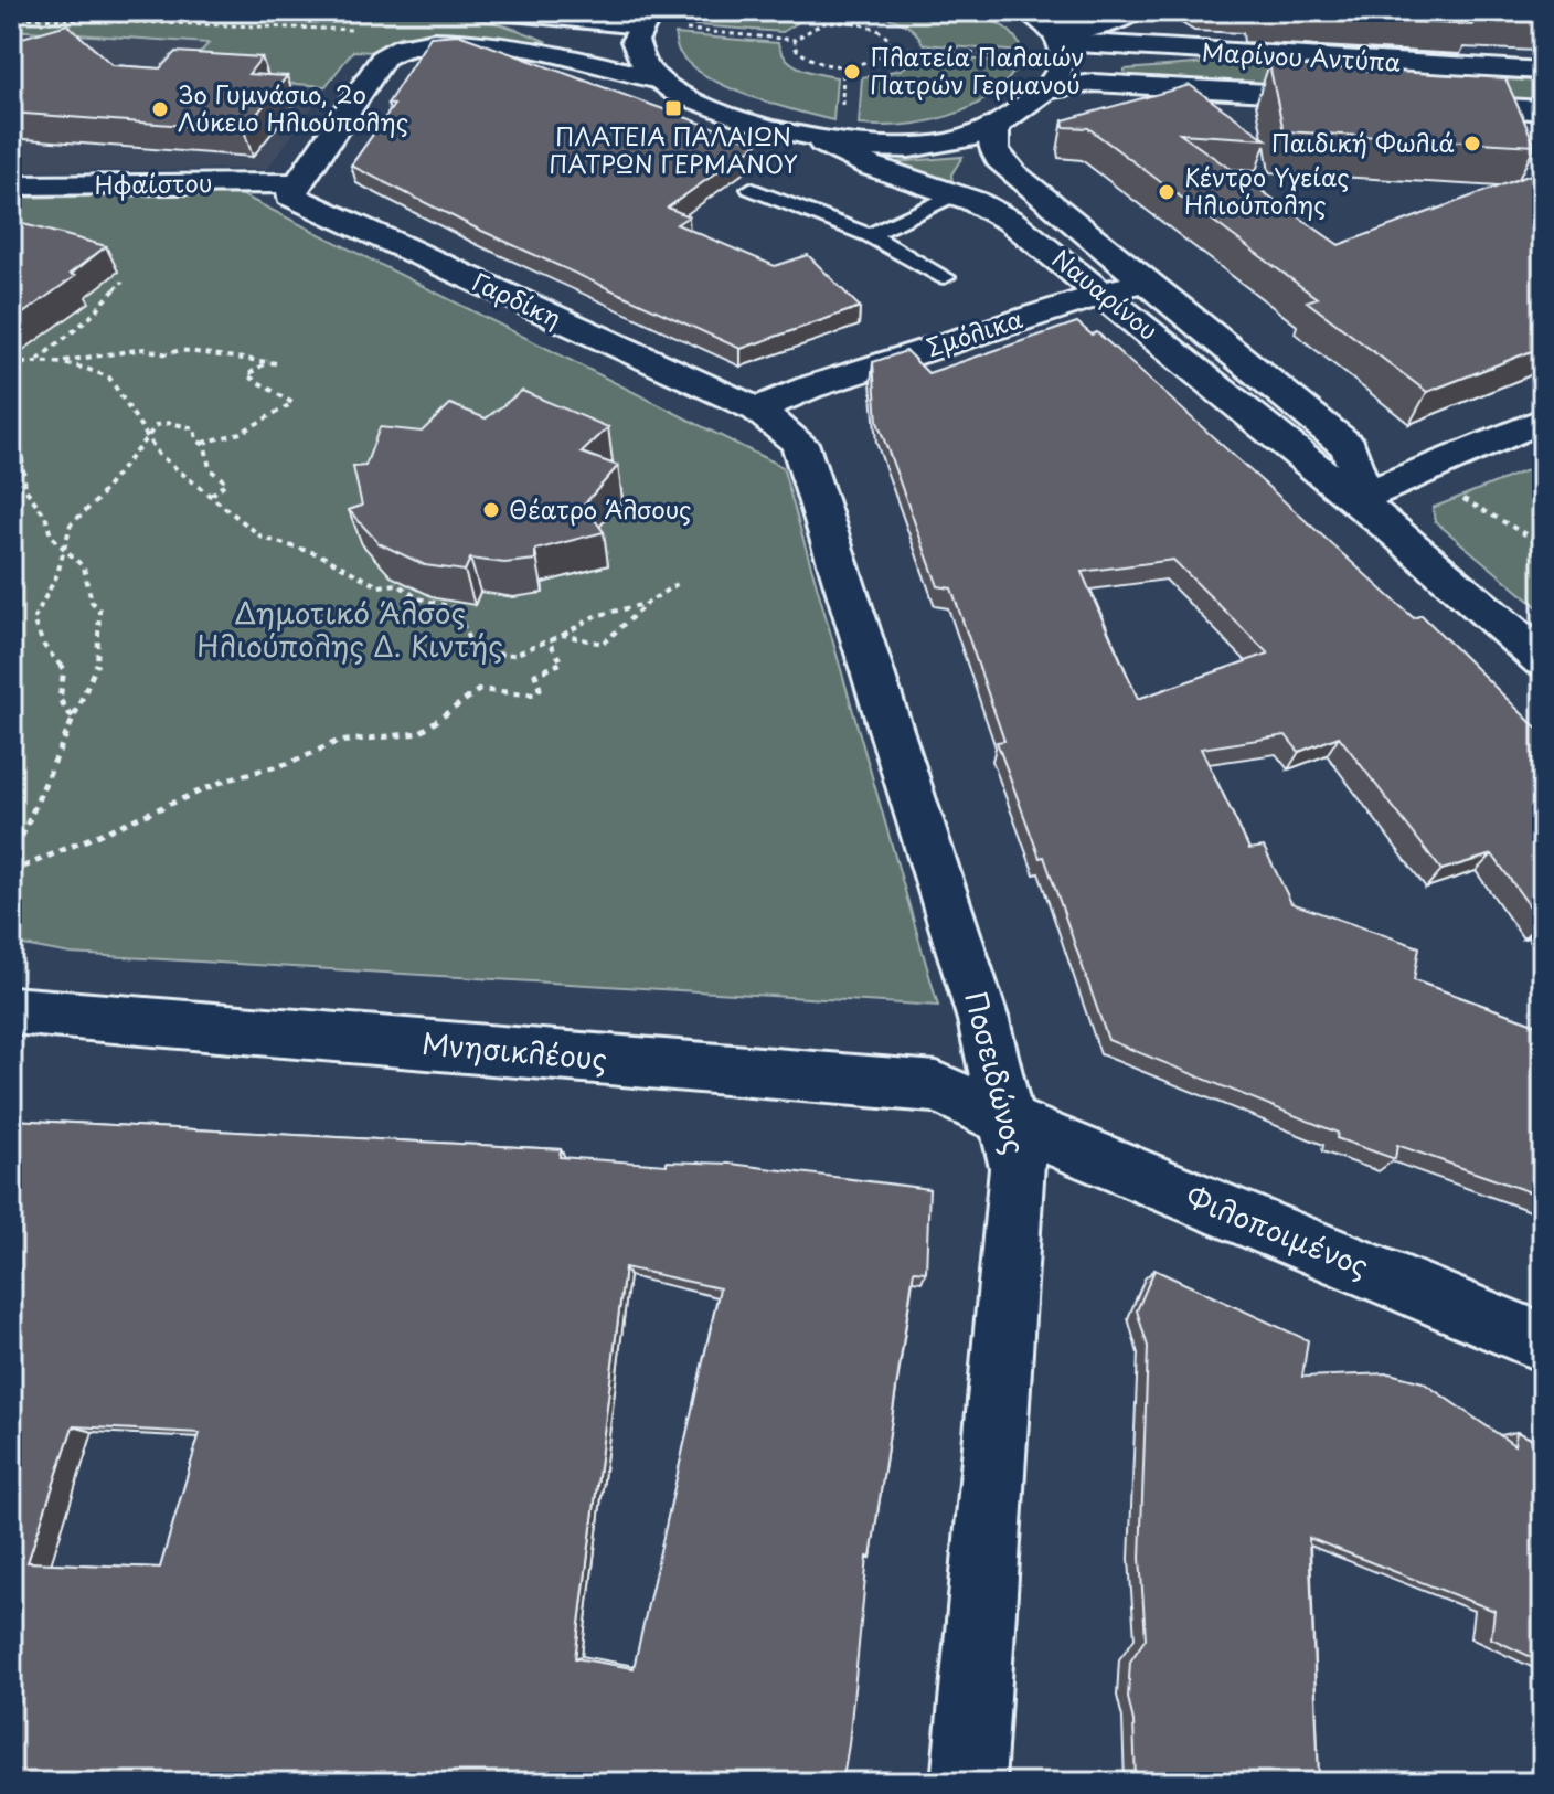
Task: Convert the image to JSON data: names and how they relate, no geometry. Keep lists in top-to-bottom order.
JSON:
{
  "streets": {
    "street": [
      "Μαρίνου Αντύπα",
      "Ηφαίστου",
      "Ναυαρίνου",
      "Γαρδίκη",
      "Σμόλικα",
      "Μνησικλέους",
      "Ποσειδώνος",
      "Φιλοποιμένος"
    ]
  },
  "crossings": [
    ["Ηφαίστου", "Γαρδίκη"],
    ["Ναυαρίνου", "Σμόλικα"],
    ["Γαρδίκη", "Σμόλικα"],
    ["Γαρδίκη", "Ποσειδώνος"],
    ["Σμόλικα", "Ποσειδώνος"],
    ["Μνησικλέους", "Ποσειδώνος"],
    ["Μνησικλέους", "Φιλοποιμένος"],
    ["Ποσειδώνος", "Φιλοποιμένος"]
  ],
  "parks": ["Δημοτικό Άλσος Ηλιούπολης Δ. Κιντής"],
  "places": {
    "other": [
      "Πλατεία Παλαιών Πατρών Γερμανού",
      "3ο Γυμνάσιο, 2ο Λύκειο Ηλιούπολης",
      "Παιδική Φωλιά",
      "Κέντρο Υγείας Ηλιούπολης",
      "Θέατρο Άλσους"
    ],
    "transit": ["ΠΛΑΤΕΙΑ ΠΑΛΑΙΩΝ ΠΑΤΡΩΝ ΓΕΡΜΑΝΟΥ"]
  }
}
